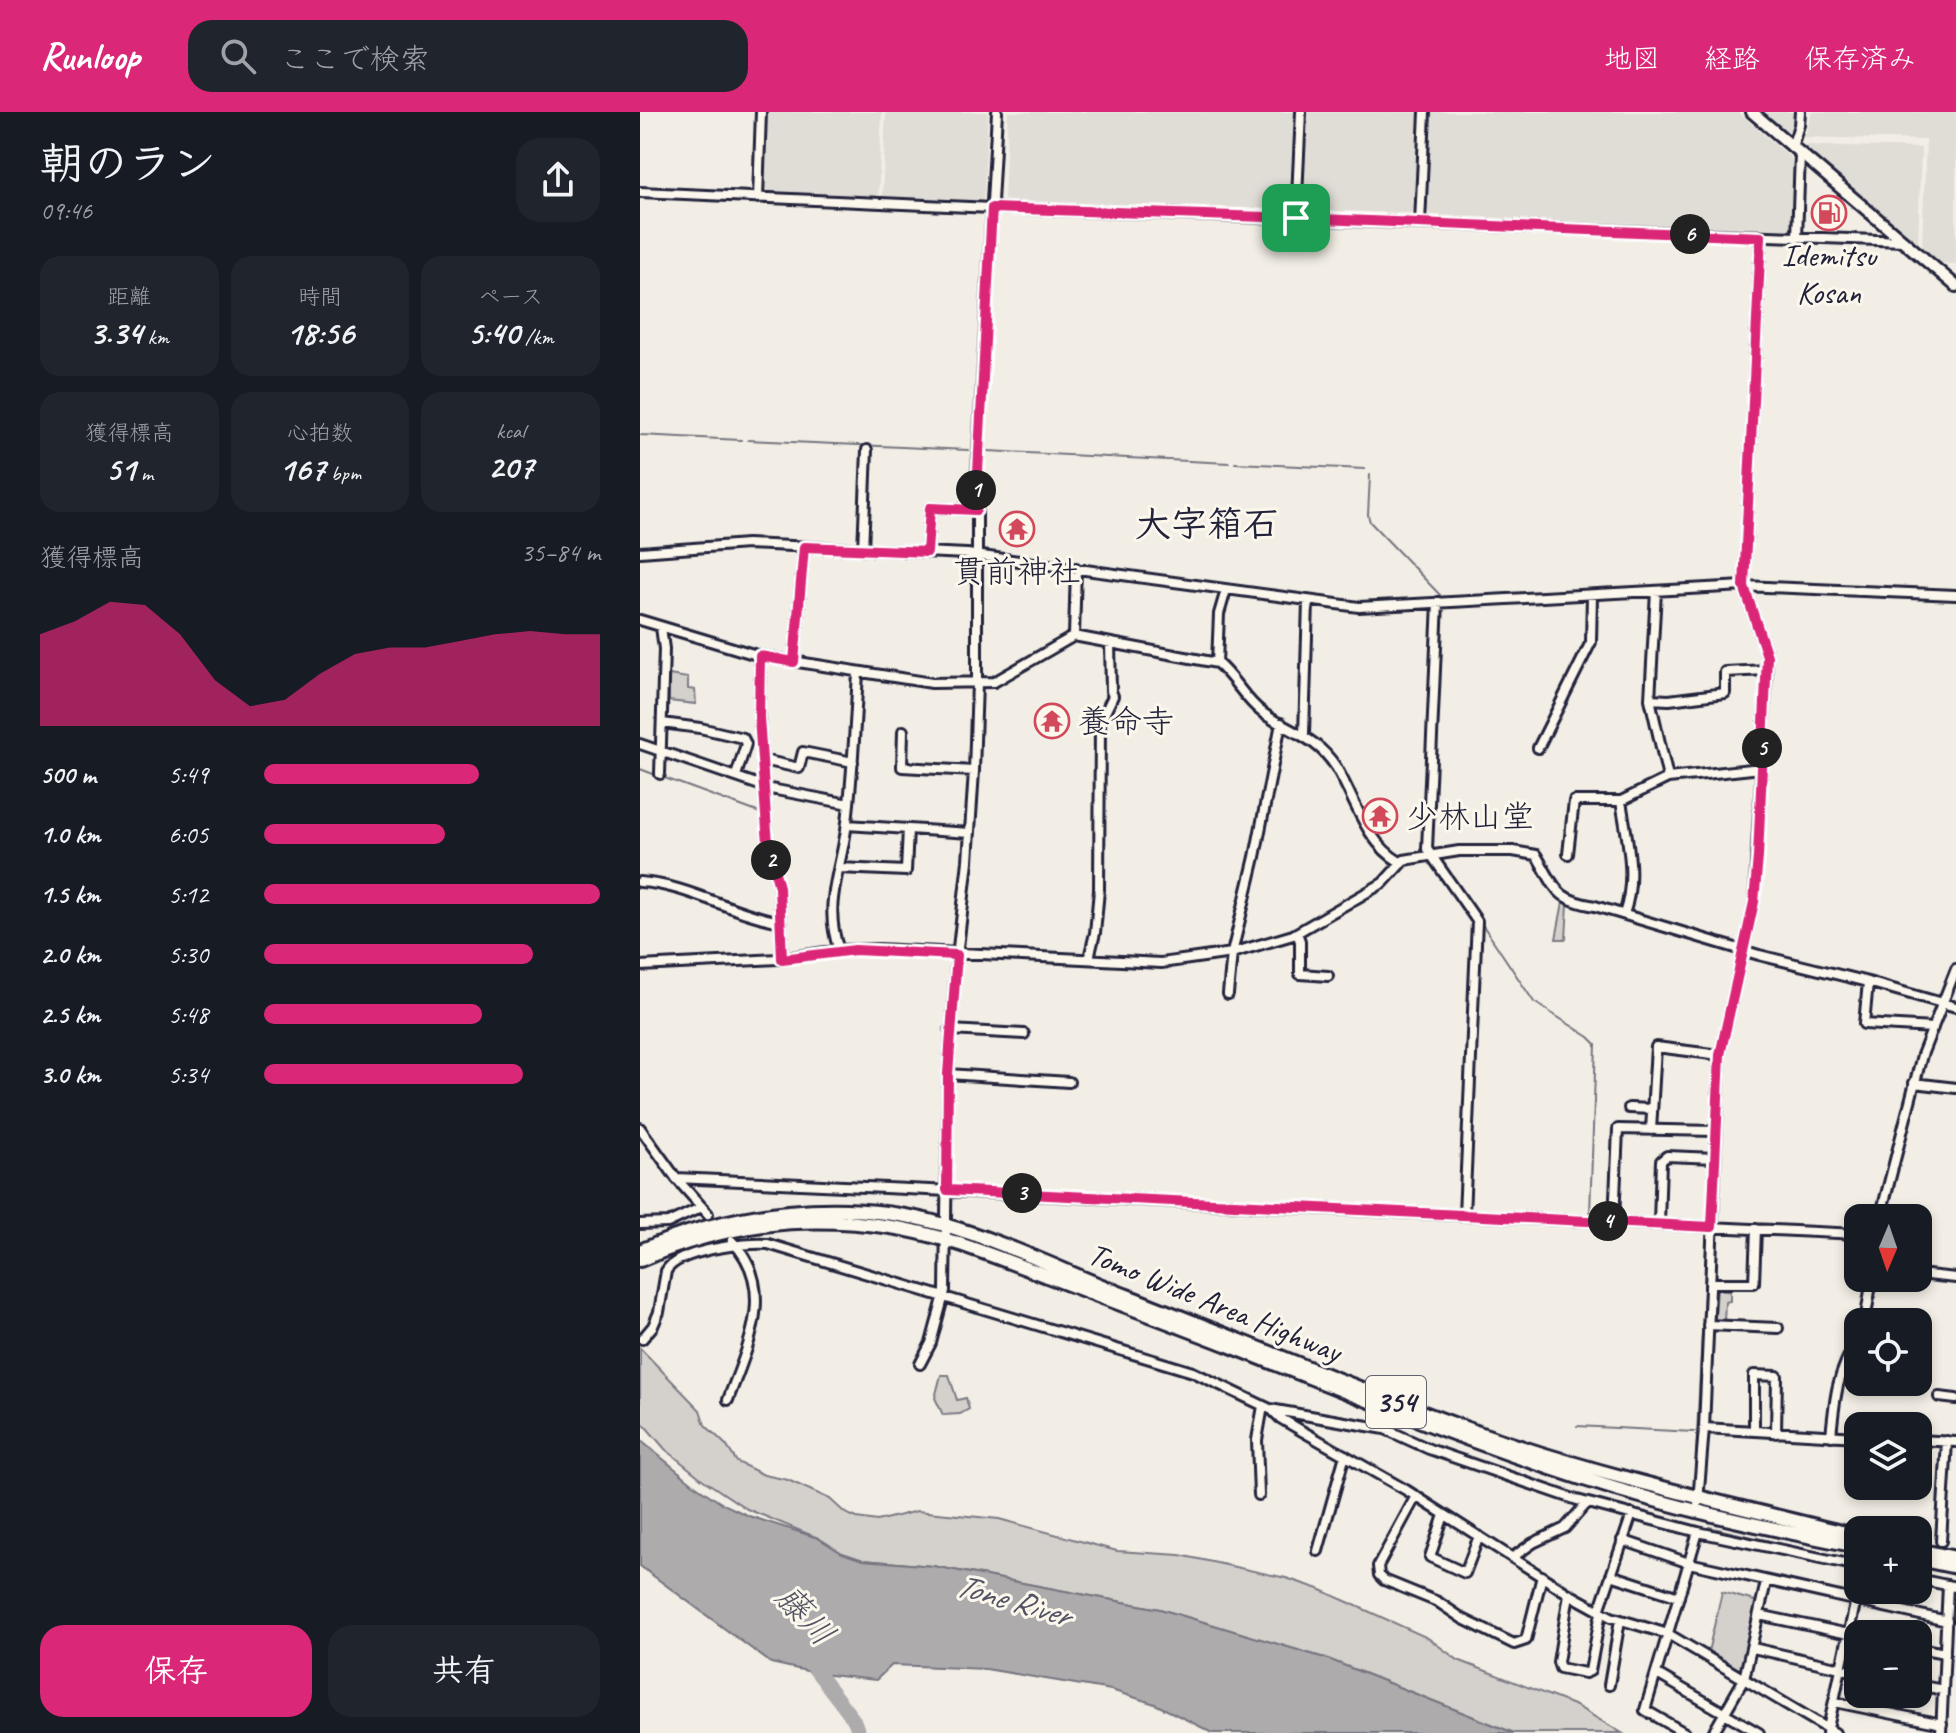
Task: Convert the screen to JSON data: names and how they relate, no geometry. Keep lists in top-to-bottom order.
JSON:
{
  "streets": {
    "highway": ["Tomo Wide Area Highway", "354"]
  },
  "districts": ["大字箱石"],
  "water": ["Tone River", "藤川"],
  "places": {
    "fuel station": ["Idemitsu Kosan"],
    "temple": ["貫前神社", "養命寺", "少林山堂"]
  },
  "north": "bottom",
  "page": {
    "header": "Runloop",
    "search": "ここで検索",
    "nav": ["地図", "経路", "保存済み"],
    "heading": ["朝のラン", "09:46"],
    "pins": [
      "6",
      "1",
      "5",
      "2",
      "3",
      "4"
    ],
    "stats": [
      ["距離", "3.34 km"],
      ["時間", "18:56"],
      ["ペース", "5:40 /km"],
      ["獲得標高", "51 m"],
      ["心拍数", "167 bpm"],
      ["kcal", "207"]
    ],
    "chart": ["獲得標高", "35–84 m"],
    "list": [
      {
        "name": "500 m",
        "note": "5:49"
      },
      {
        "name": "1.0 km",
        "note": "6:05"
      },
      {
        "name": "1.5 km",
        "note": "5:12"
      },
      {
        "name": "2.0 km",
        "note": "5:30"
      },
      {
        "name": "2.5 km",
        "note": "5:48"
      },
      {
        "name": "3.0 km",
        "note": "5:34"
      }
    ],
    "map_buttons": ["+", "−"],
    "buttons": ["保存", "共有"]
  }
}
